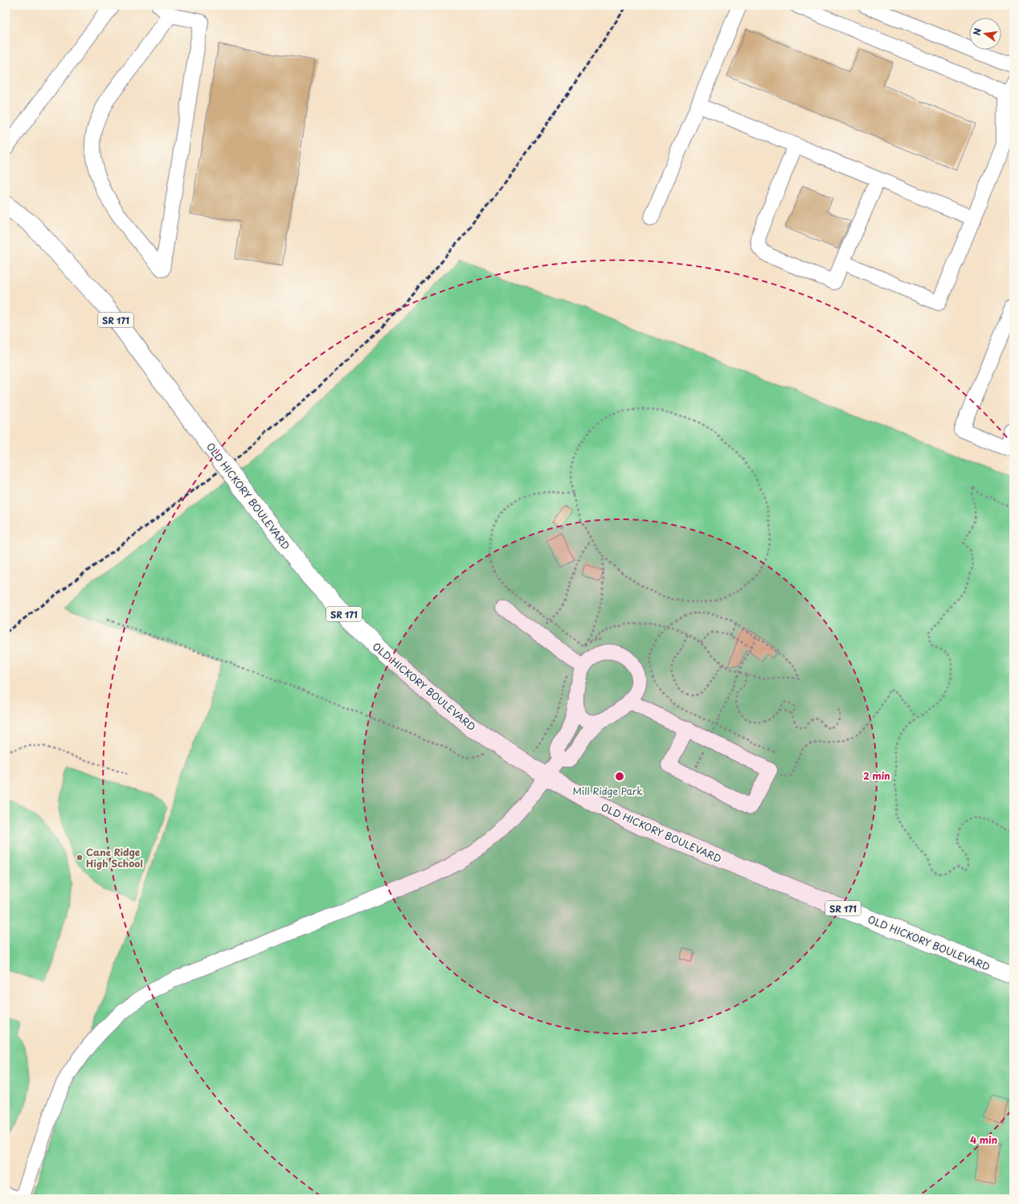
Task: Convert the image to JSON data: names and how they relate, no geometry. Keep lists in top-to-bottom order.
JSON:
{
  "streets": {
    "main road": ["SR 171", "OLD HICKORY BOULEVARD"]
  },
  "parks": ["Mill Ridge Park"],
  "places": ["Cane Ridge High School"],
  "north": "left",
  "rings": ["2 min", "4 min"]
}
